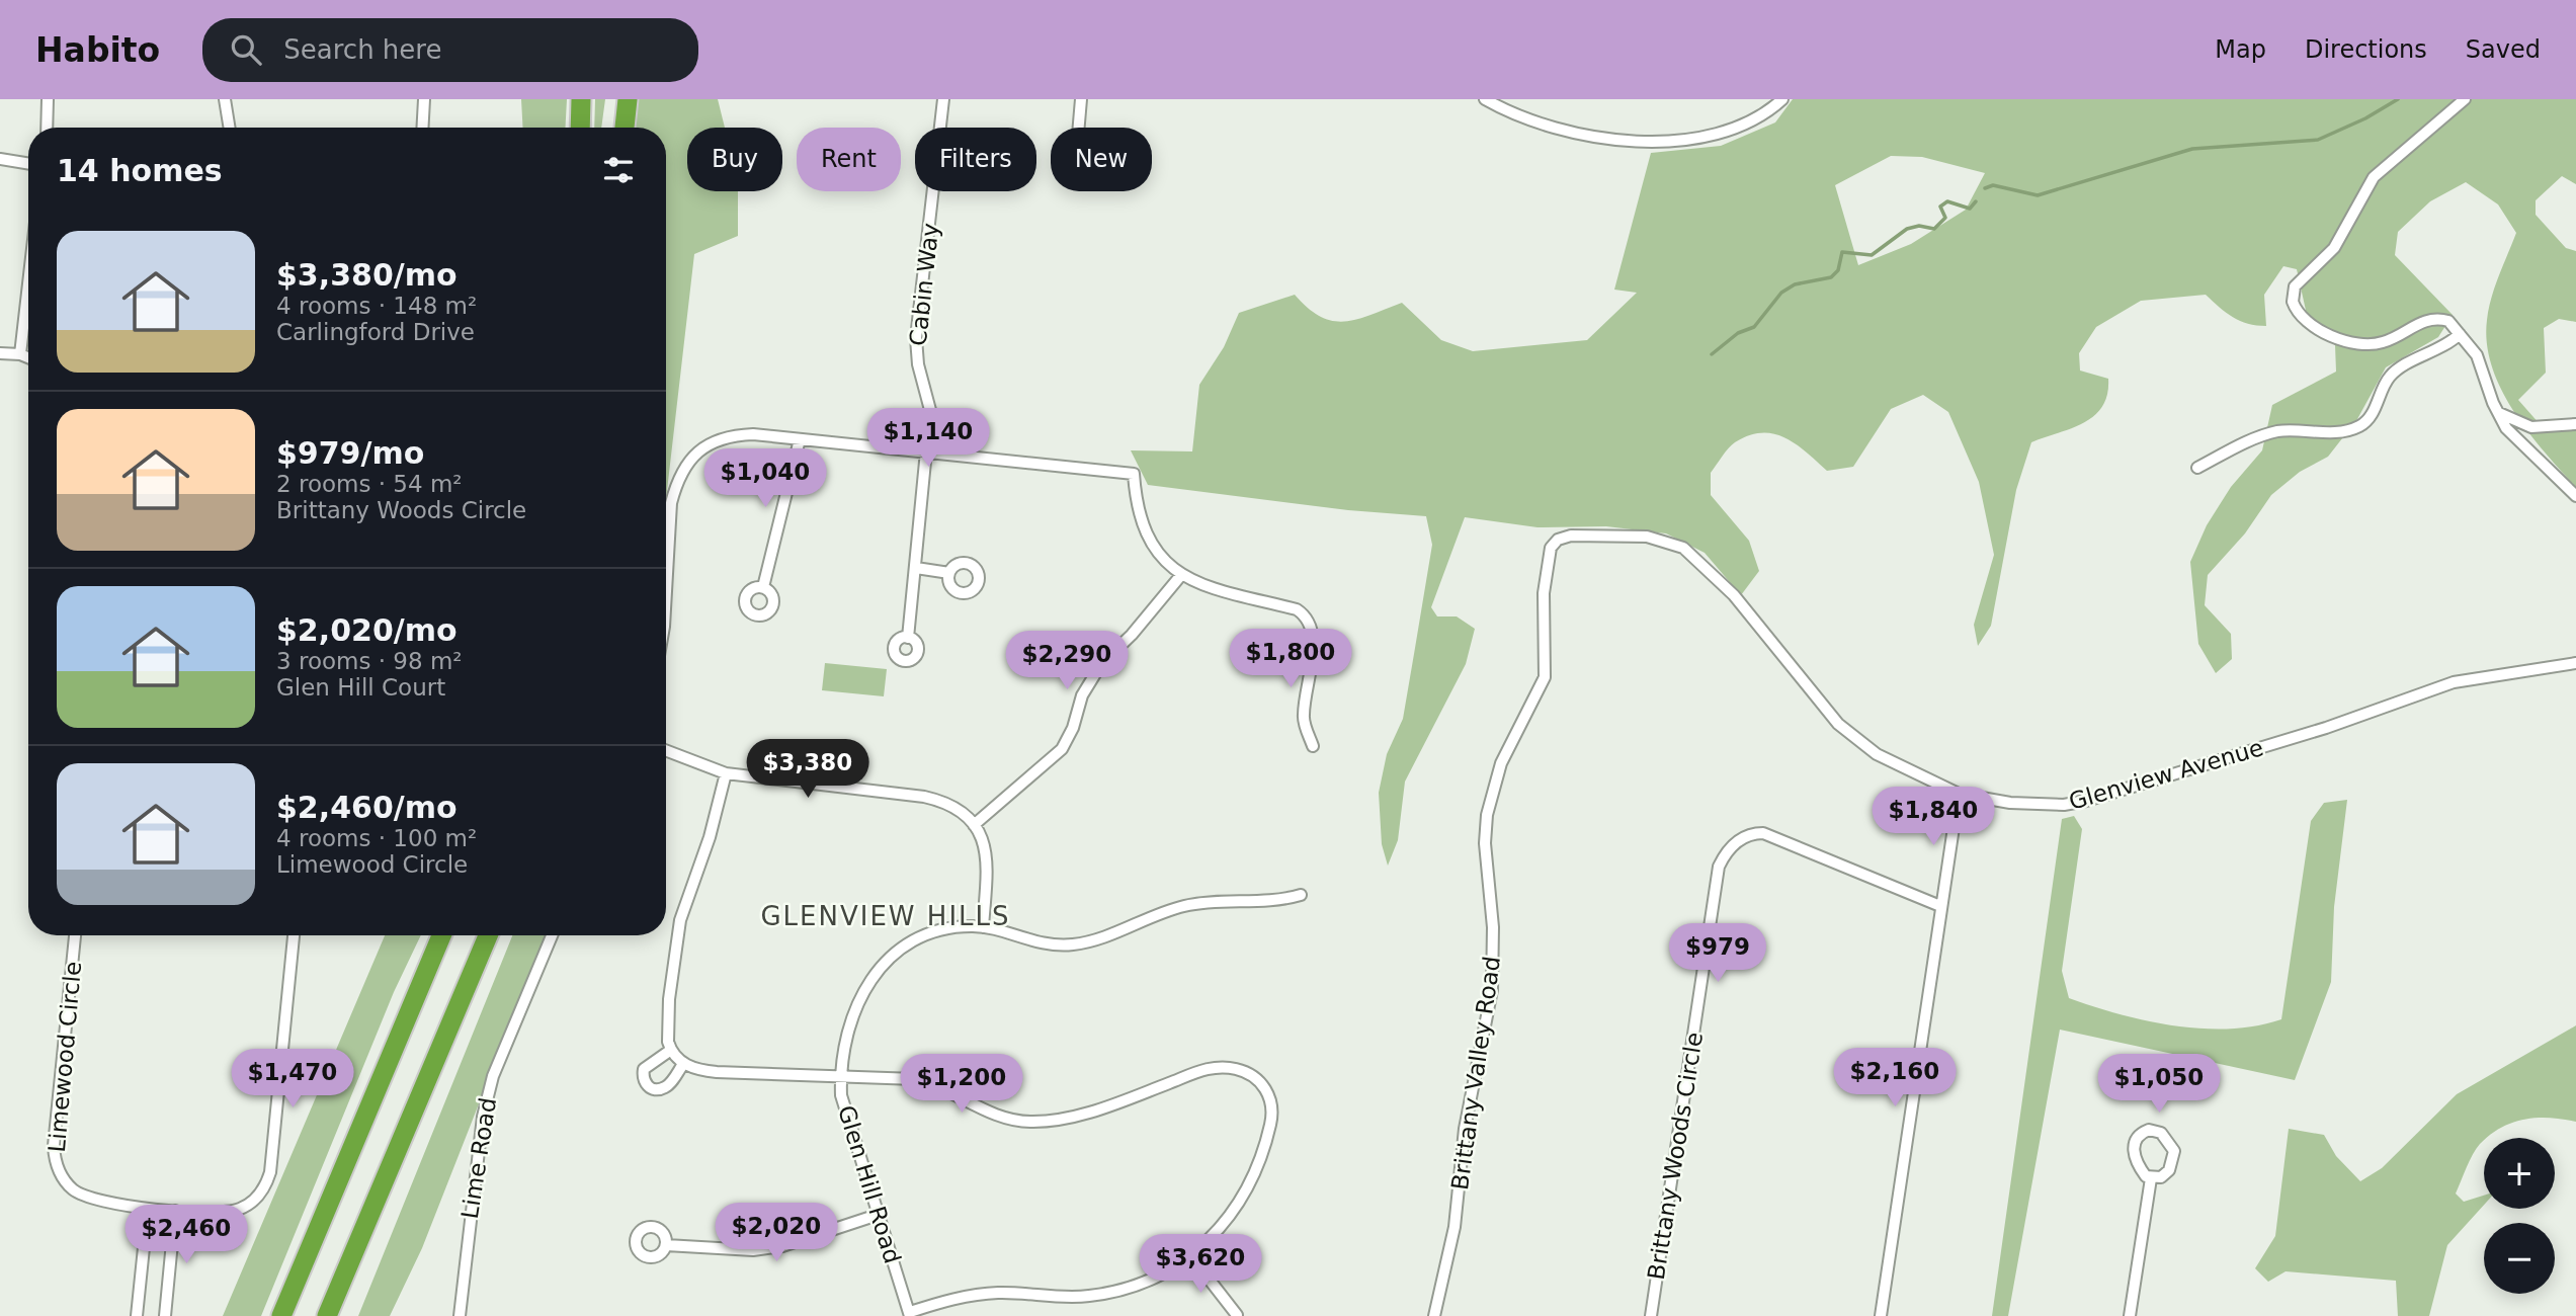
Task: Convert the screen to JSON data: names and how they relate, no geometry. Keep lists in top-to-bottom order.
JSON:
{
  "streets": {
    "street": [
      "Cabin Way",
      "Glenview Avenue",
      "Limewood Circle",
      "Brittany Valley Road",
      "Brittany Woods Circle",
      "Lime Road",
      "Glen Hill Road"
    ]
  },
  "crossings": [
    ["Glenview Avenue", "Brittany Valley Road"]
  ],
  "districts": ["GLENVIEW HILLS"],
  "page": {
    "header": "Habito",
    "search": "Search here",
    "nav": ["Map", "Directions", "Saved"],
    "chip": [
      "Buy",
      "Rent",
      "Filters",
      "New"
    ],
    "heading": "14 homes",
    "list": [
      {
        "name": "$3,380/mo",
        "note": "4 rooms · 148 m² · Carlingford Drive"
      },
      {
        "name": "$979/mo",
        "note": "2 rooms · 54 m² · Brittany Woods Circle"
      },
      {
        "name": "$2,020/mo",
        "note": "3 rooms · 98 m² · Glen Hill Court"
      },
      {
        "name": "$2,460/mo",
        "note": "4 rooms · 100 m² · Limewood Circle"
      }
    ],
    "price": [
      "$1,140",
      "$1,040",
      "$1,800",
      "$2,290",
      "$3,380",
      "$1,840",
      "$979",
      "$2,160",
      "$1,470",
      "$1,200",
      "$1,050",
      "$2,020",
      "$2,460",
      "$3,620"
    ],
    "map_buttons": ["+", "−"]
  }
}
